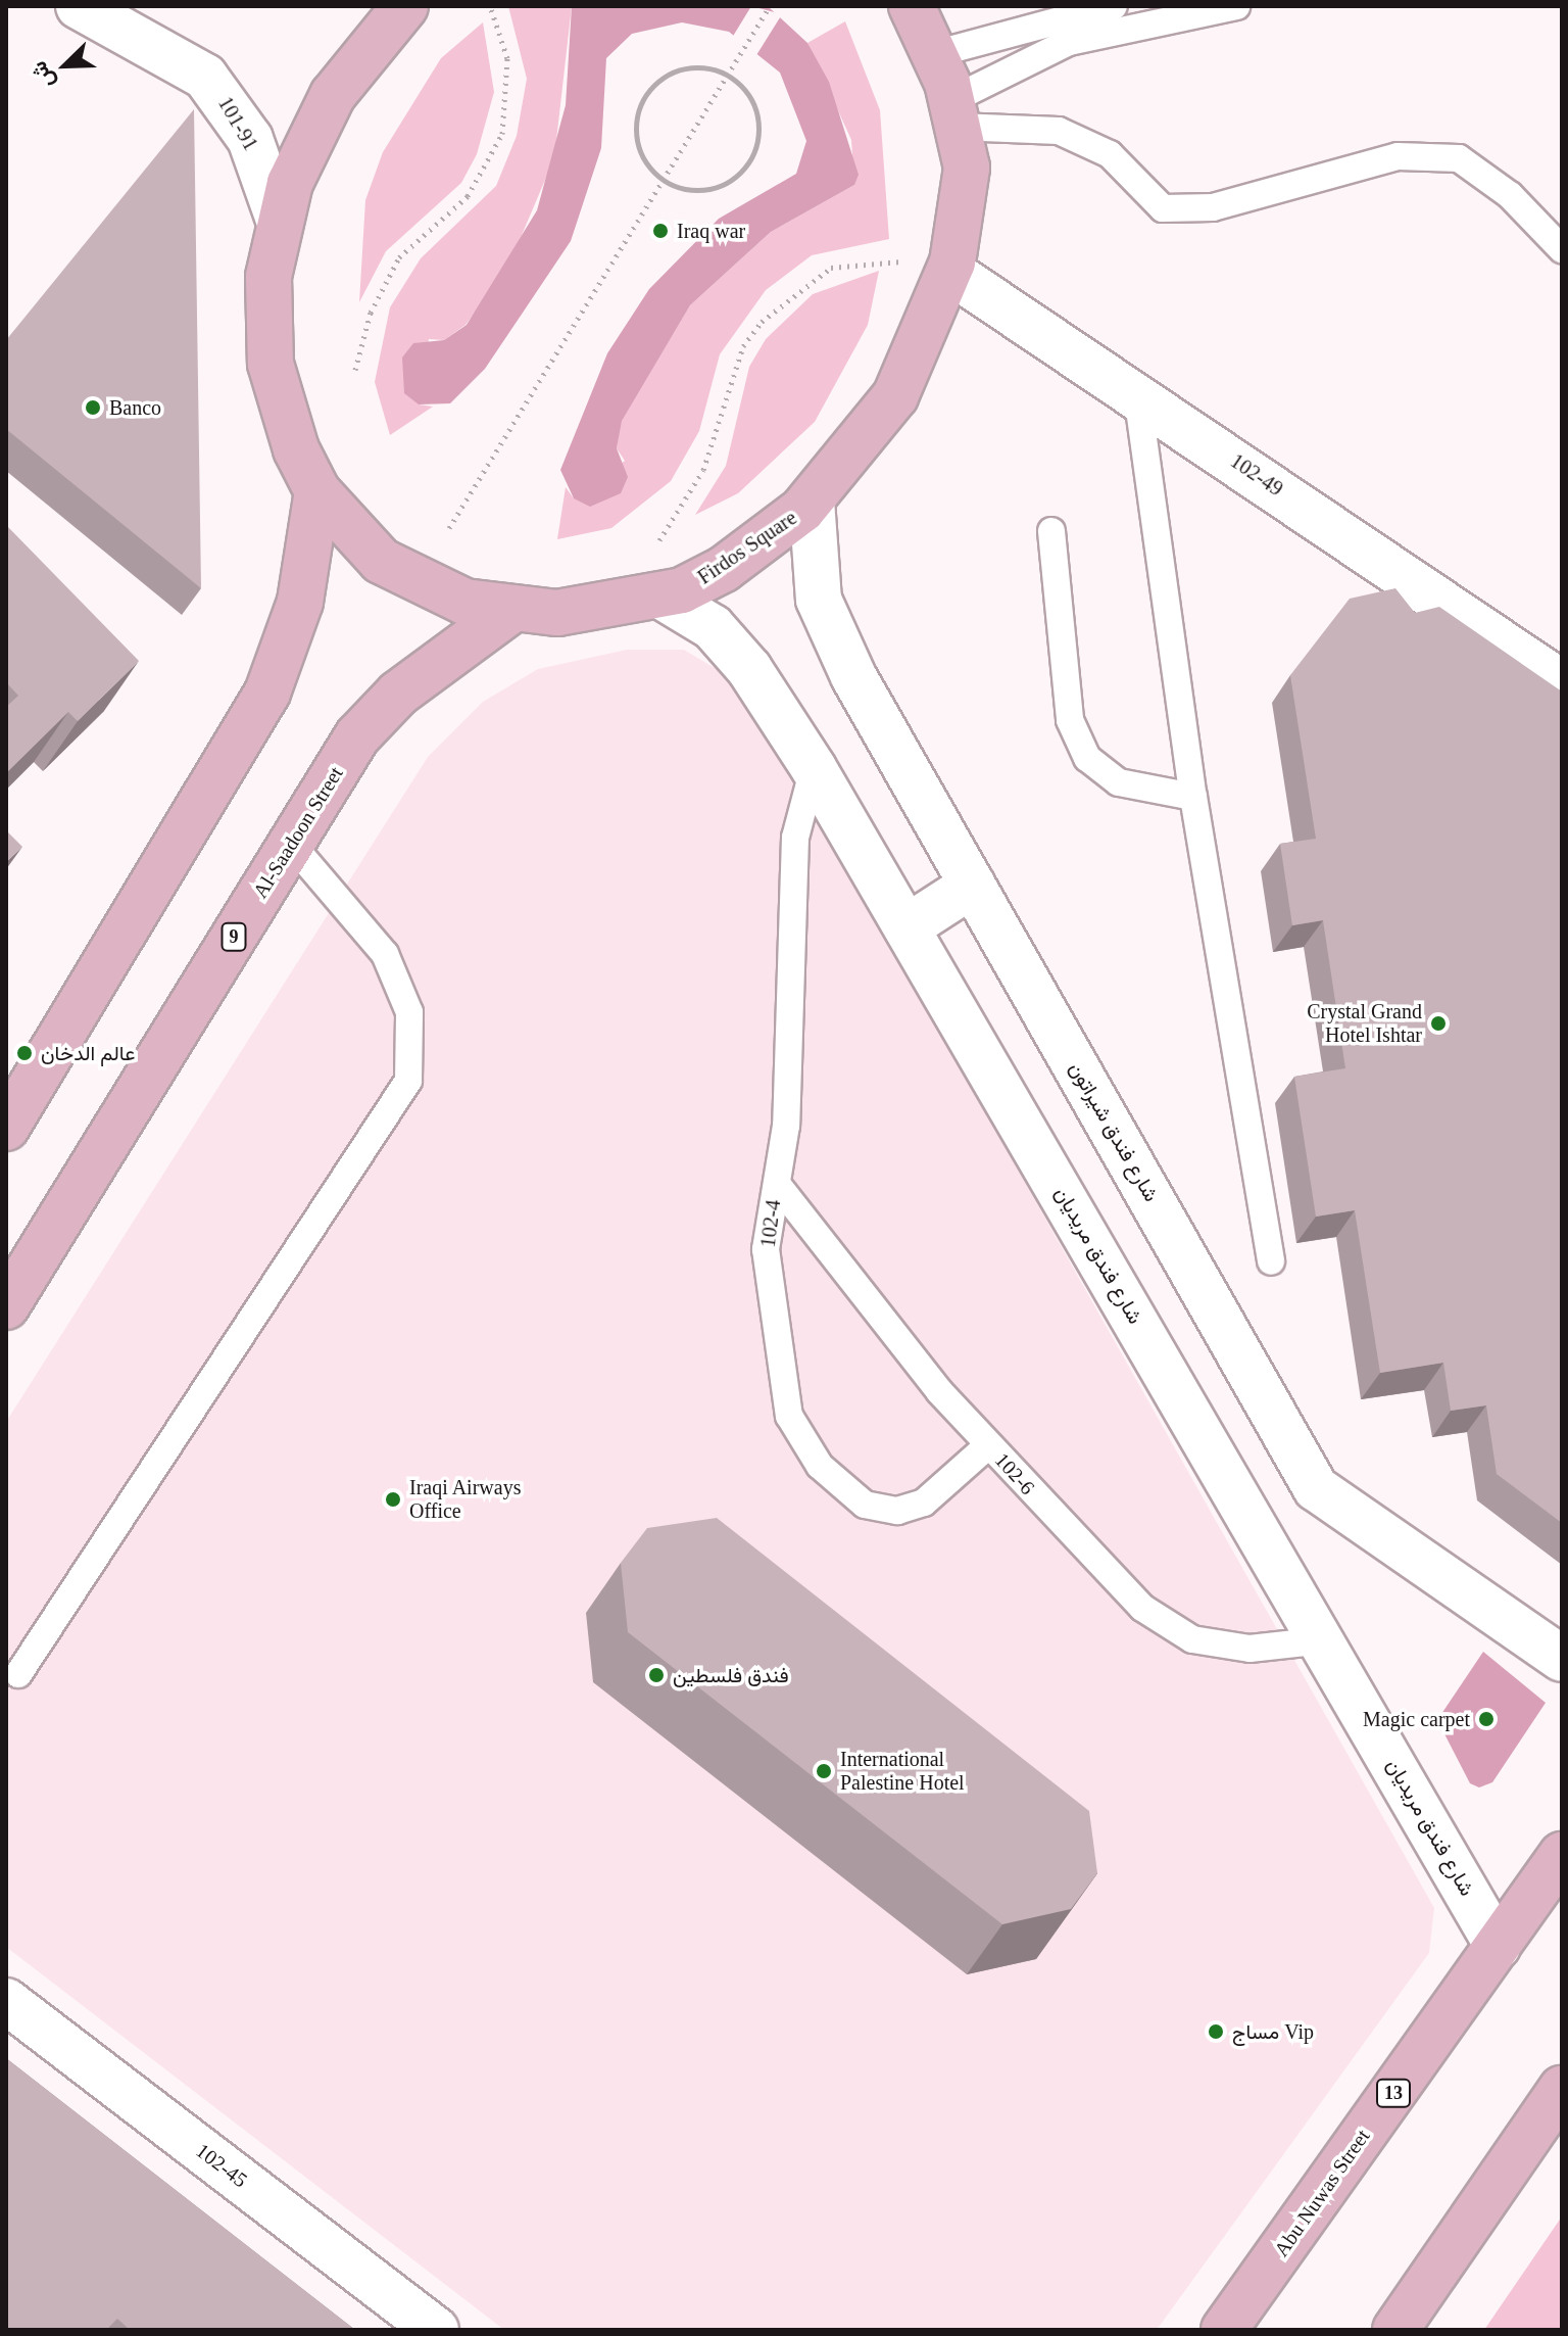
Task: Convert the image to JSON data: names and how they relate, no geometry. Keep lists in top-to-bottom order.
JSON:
{
  "streets": {
    "main road": [
      "Firdos Square",
      "Al-Saadoon Street",
      "9",
      "13",
      "Abu Nuwas Street"
    ],
    "street": [
      "101-91",
      "102-49",
      "شارع فندق شيراتون",
      "شارع فندق مريديان",
      "102-45"
    ],
    "lane": ["102-4", "102-6"]
  },
  "crossings": [
    ["101-91", "Firdos Square"],
    ["102-49", "Firdos Square"],
    ["Firdos Square", "Al-Saadoon Street"],
    ["Firdos Square", "شارع فندق شيراتون"],
    ["Firdos Square", "شارع فندق مريديان"],
    ["102-4", "شارع فندق مريديان"],
    ["102-4", "102-6"],
    ["شارع فندق مريديان", "102-6"],
    ["شارع فندق مريديان", "Abu Nuwas Street"]
  ],
  "places": [
    "Iraq war",
    "Banco",
    "Crystal Grand Hotel Ishtar",
    "عالم الدخان",
    "Iraqi Airways Office",
    "فندق فلسطين",
    "Magic carpet",
    "International Palestine Hotel",
    "مساج Vip"
  ],
  "north": "bottom left"
}
